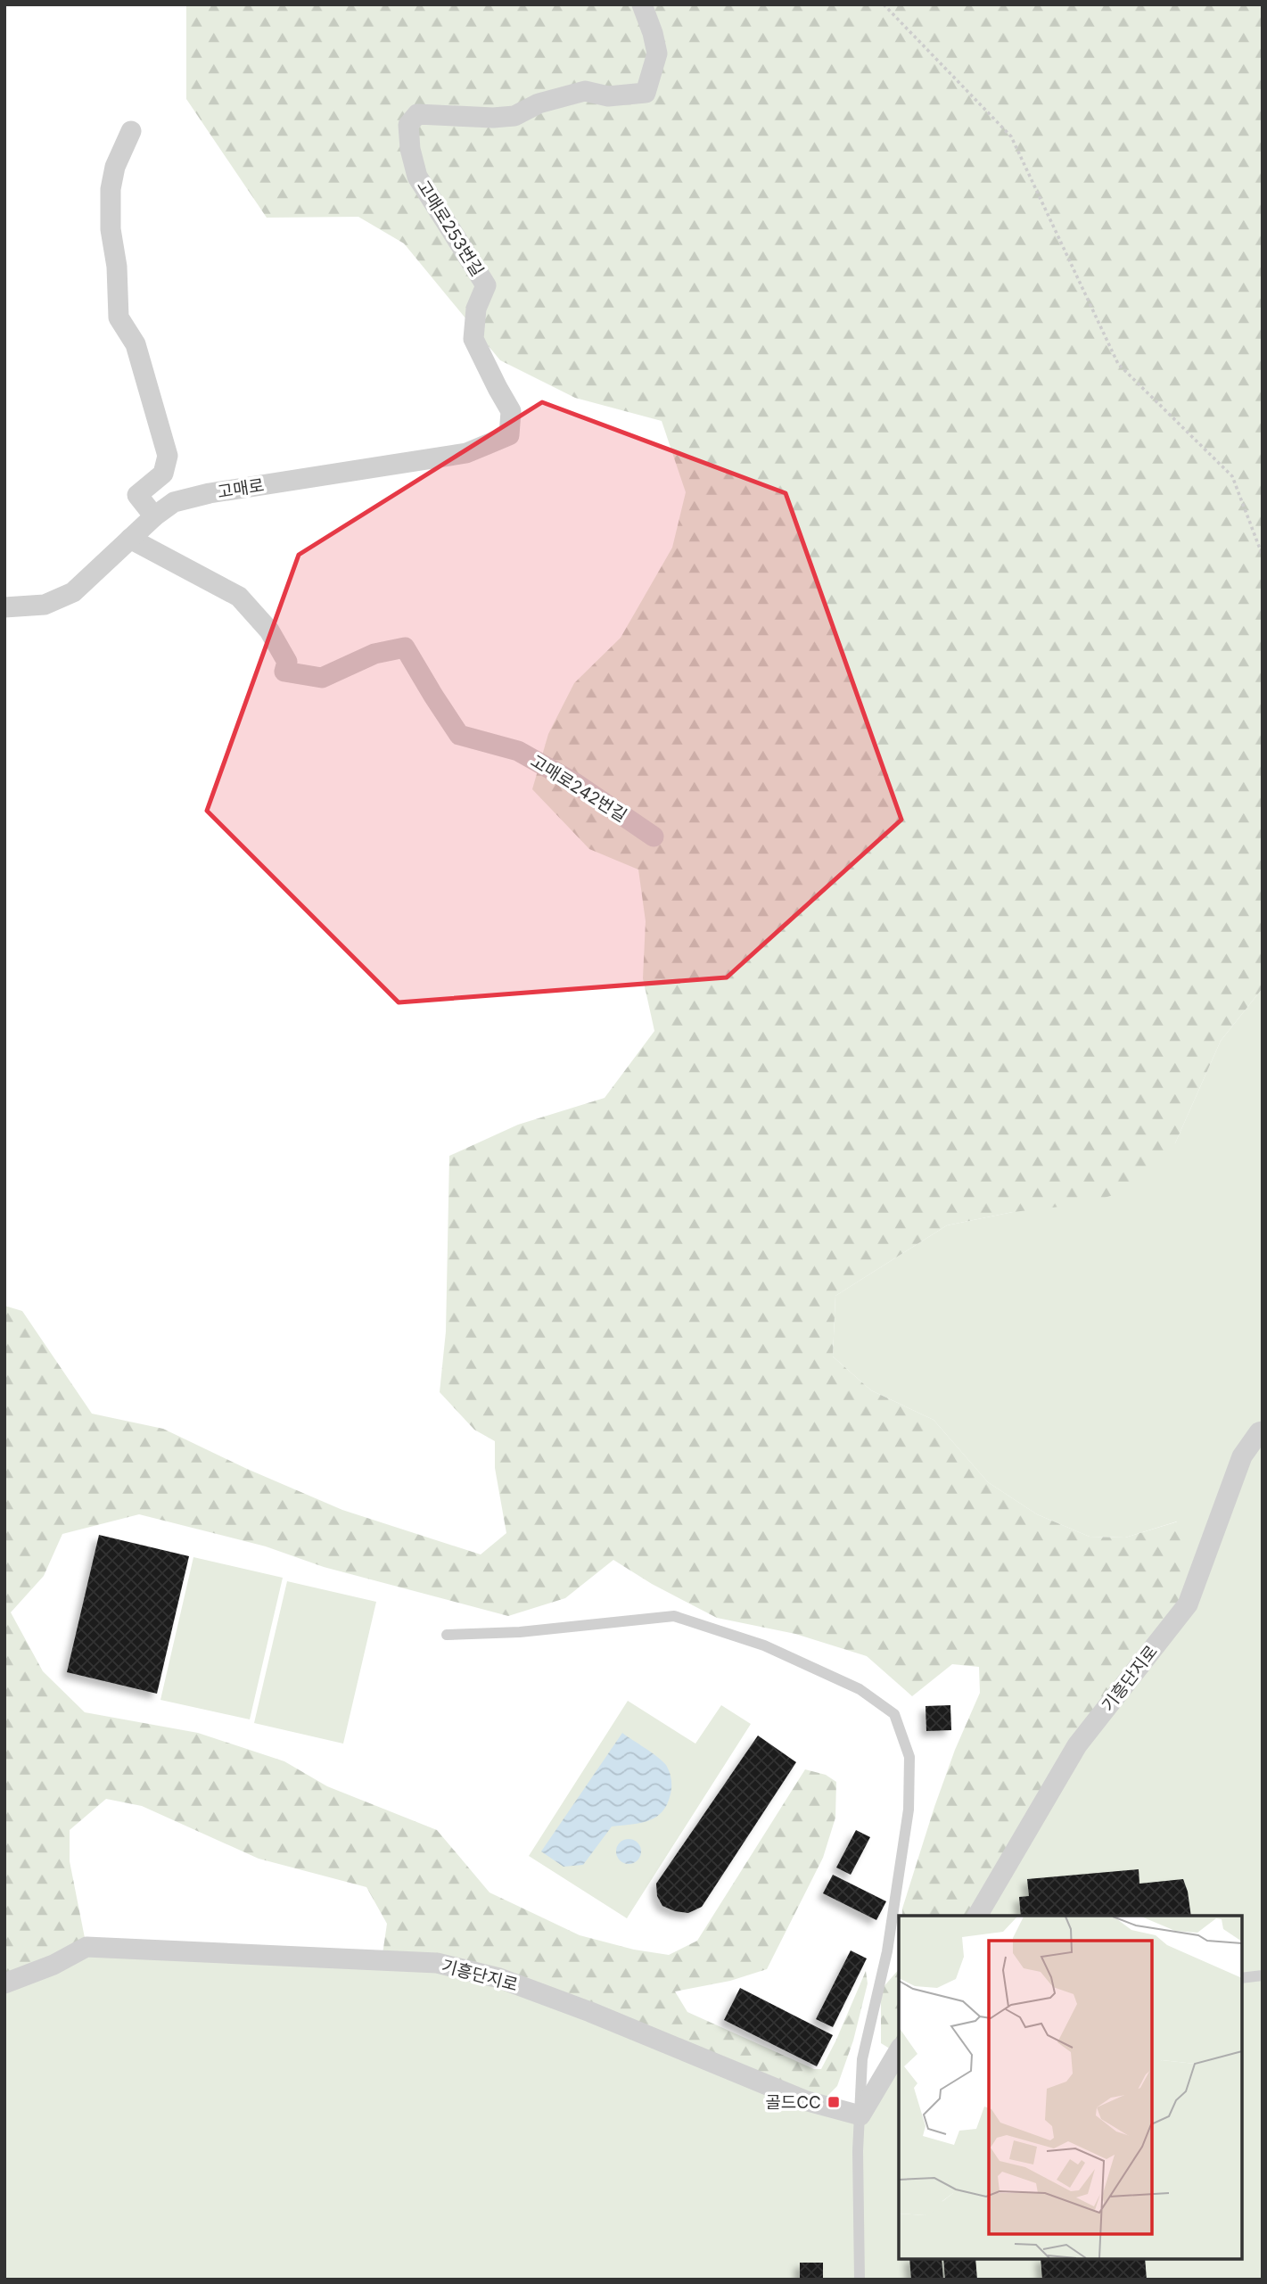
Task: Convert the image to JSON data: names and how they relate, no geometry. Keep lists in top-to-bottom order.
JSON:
{
  "streets": {
    "street": [
      "고매로253번길",
      "고매로",
      "고매로242번길",
      "기흥단지로"
    ]
  },
  "crossings": [
    ["고매로253번길", "고매로"],
    ["고매로", "고매로242번길"]
  ],
  "places": {
    "transit": ["골드CC"]
  }
}
